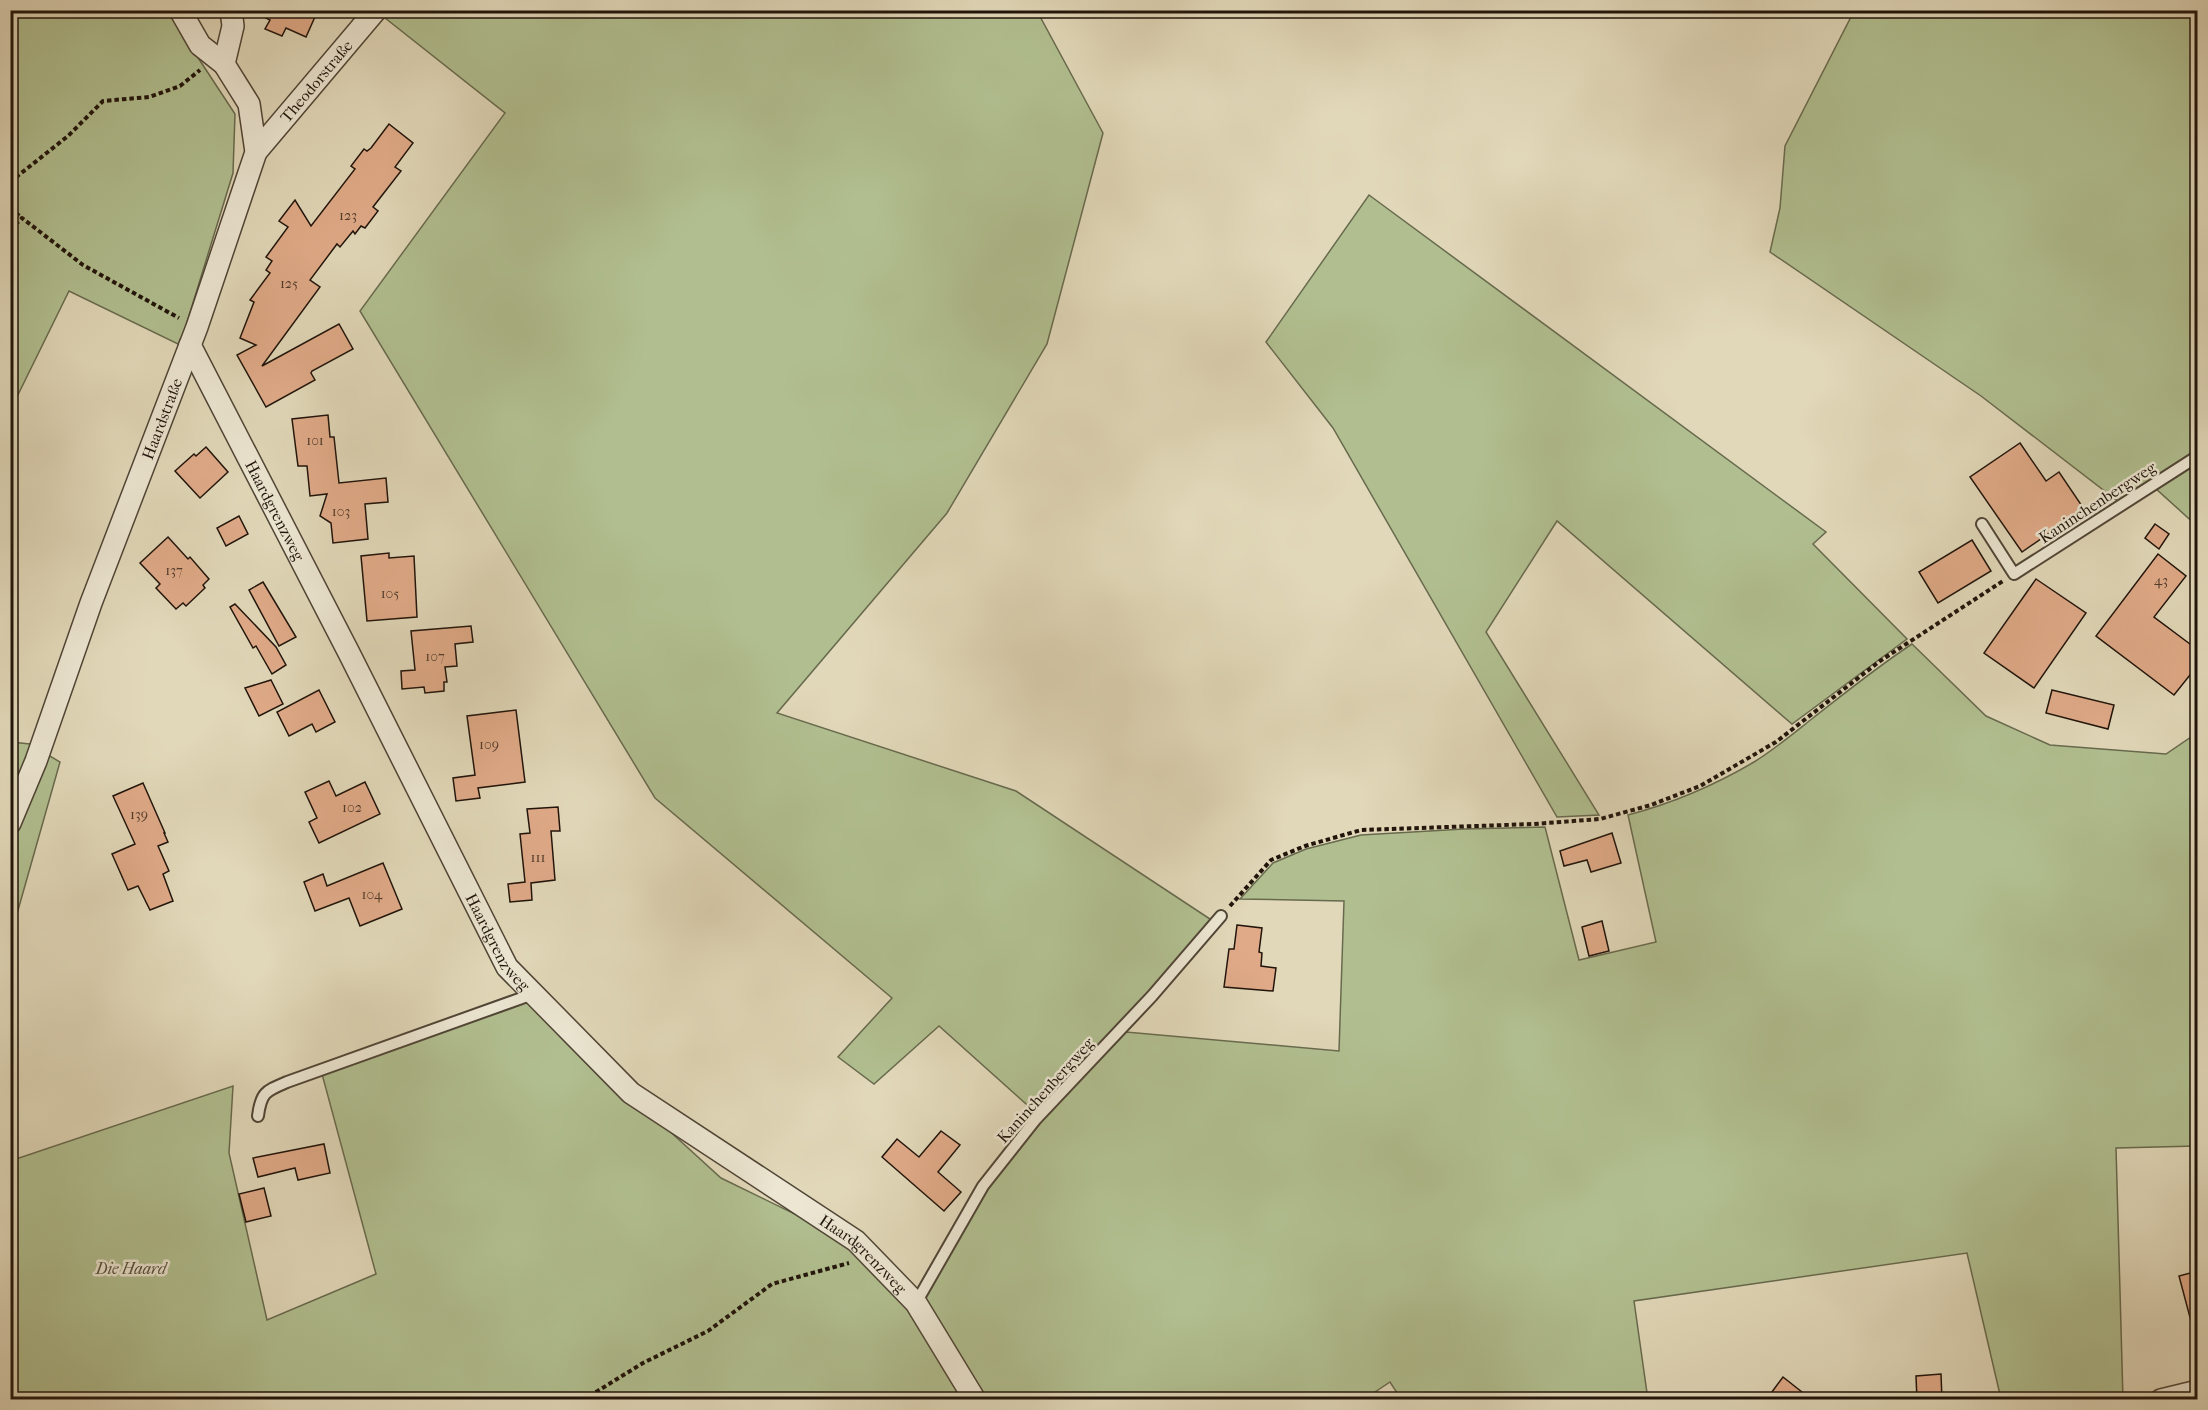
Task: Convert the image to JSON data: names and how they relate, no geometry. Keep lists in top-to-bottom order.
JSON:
{
  "streets": {
    "street": ["Theodorstraße", "Haardstraße", "Haardgrenzweg"],
    "lane": ["Kaninchenbergweg"]
  },
  "crossings": [
    ["Theodorstraße", "Haardstraße"],
    ["Haardstraße", "Haardgrenzweg"],
    ["Kaninchenbergweg", "Haardgrenzweg"]
  ],
  "parks": ["Die Haard"],
  "house_numbers": [
    "123",
    "125",
    "101",
    "103",
    "137",
    "43",
    "105",
    "107",
    "109",
    "102",
    "139",
    "111",
    "104"
  ]
}
